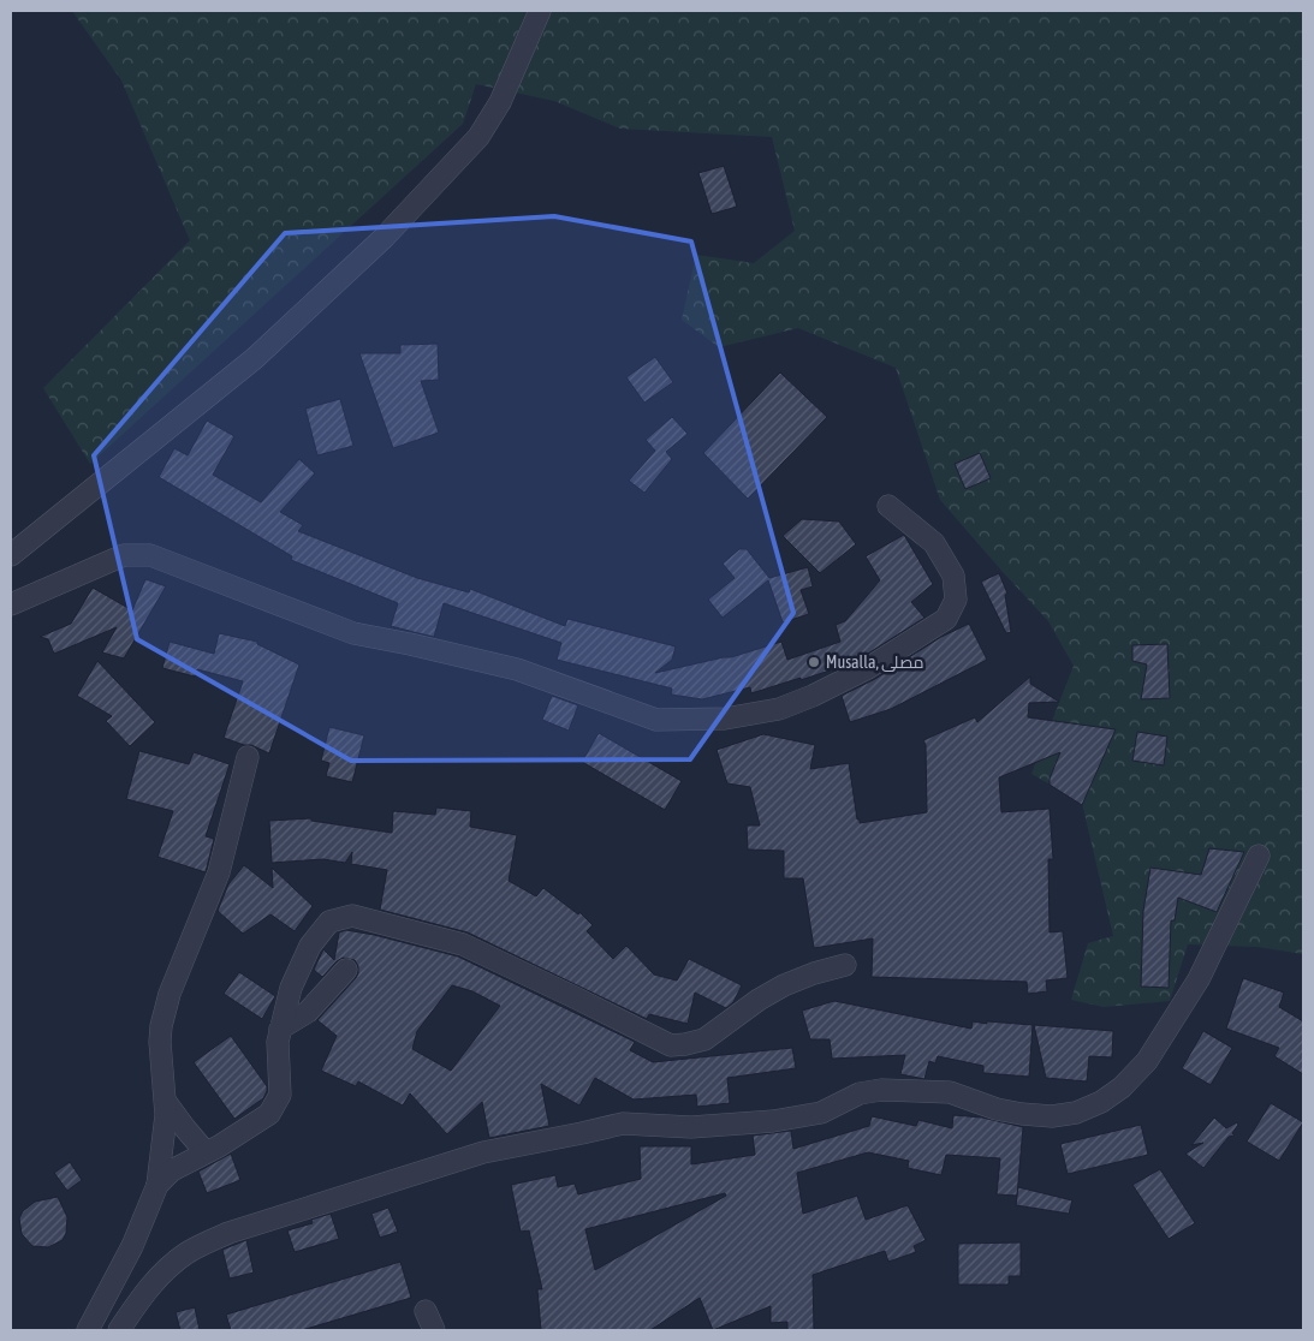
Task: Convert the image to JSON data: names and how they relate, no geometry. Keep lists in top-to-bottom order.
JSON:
{
  "places": ["Musalla, مصلى"]
}
